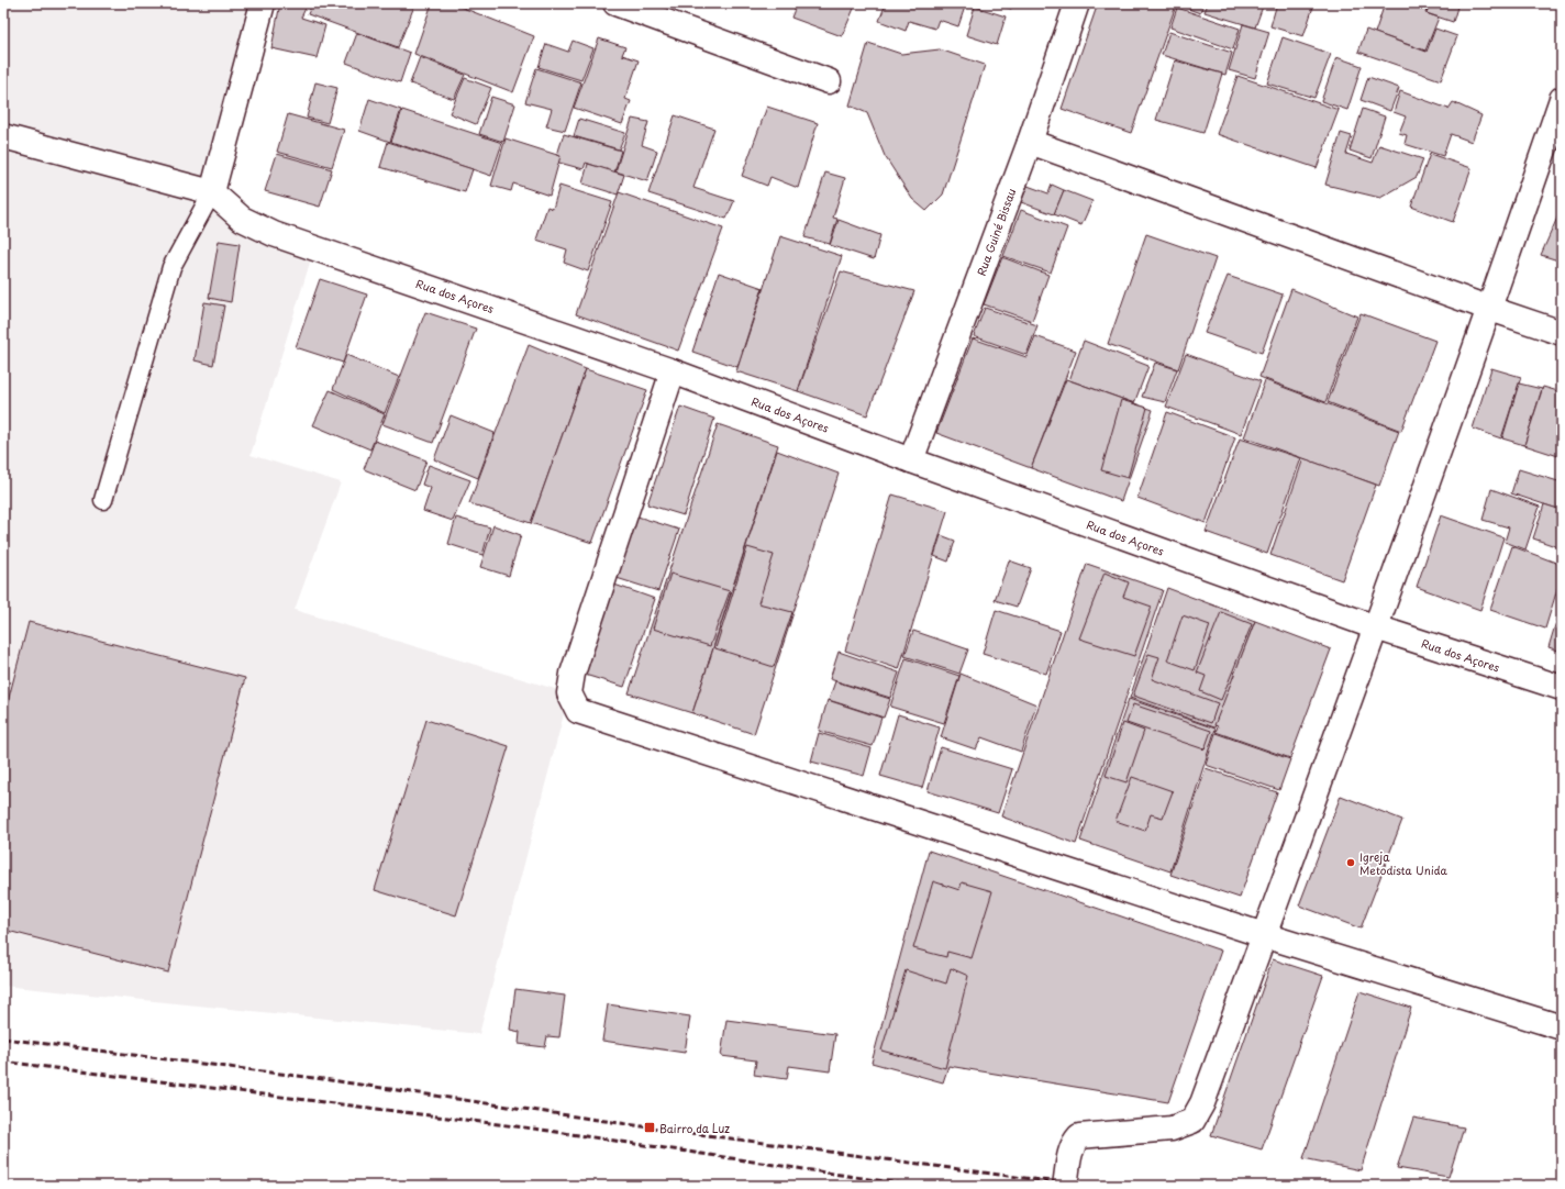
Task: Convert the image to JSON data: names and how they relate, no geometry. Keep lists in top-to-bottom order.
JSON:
{
  "streets": {
    "street": ["Rua Guiné Bissau", "Rua dos Açores"]
  },
  "crossings": [
    ["Rua Guiné Bissau", "Rua dos Açores"]
  ],
  "places": {
    "other": ["Igreja Metodista Unida"],
    "transit": ["Bairro da Luz"]
  }
}
